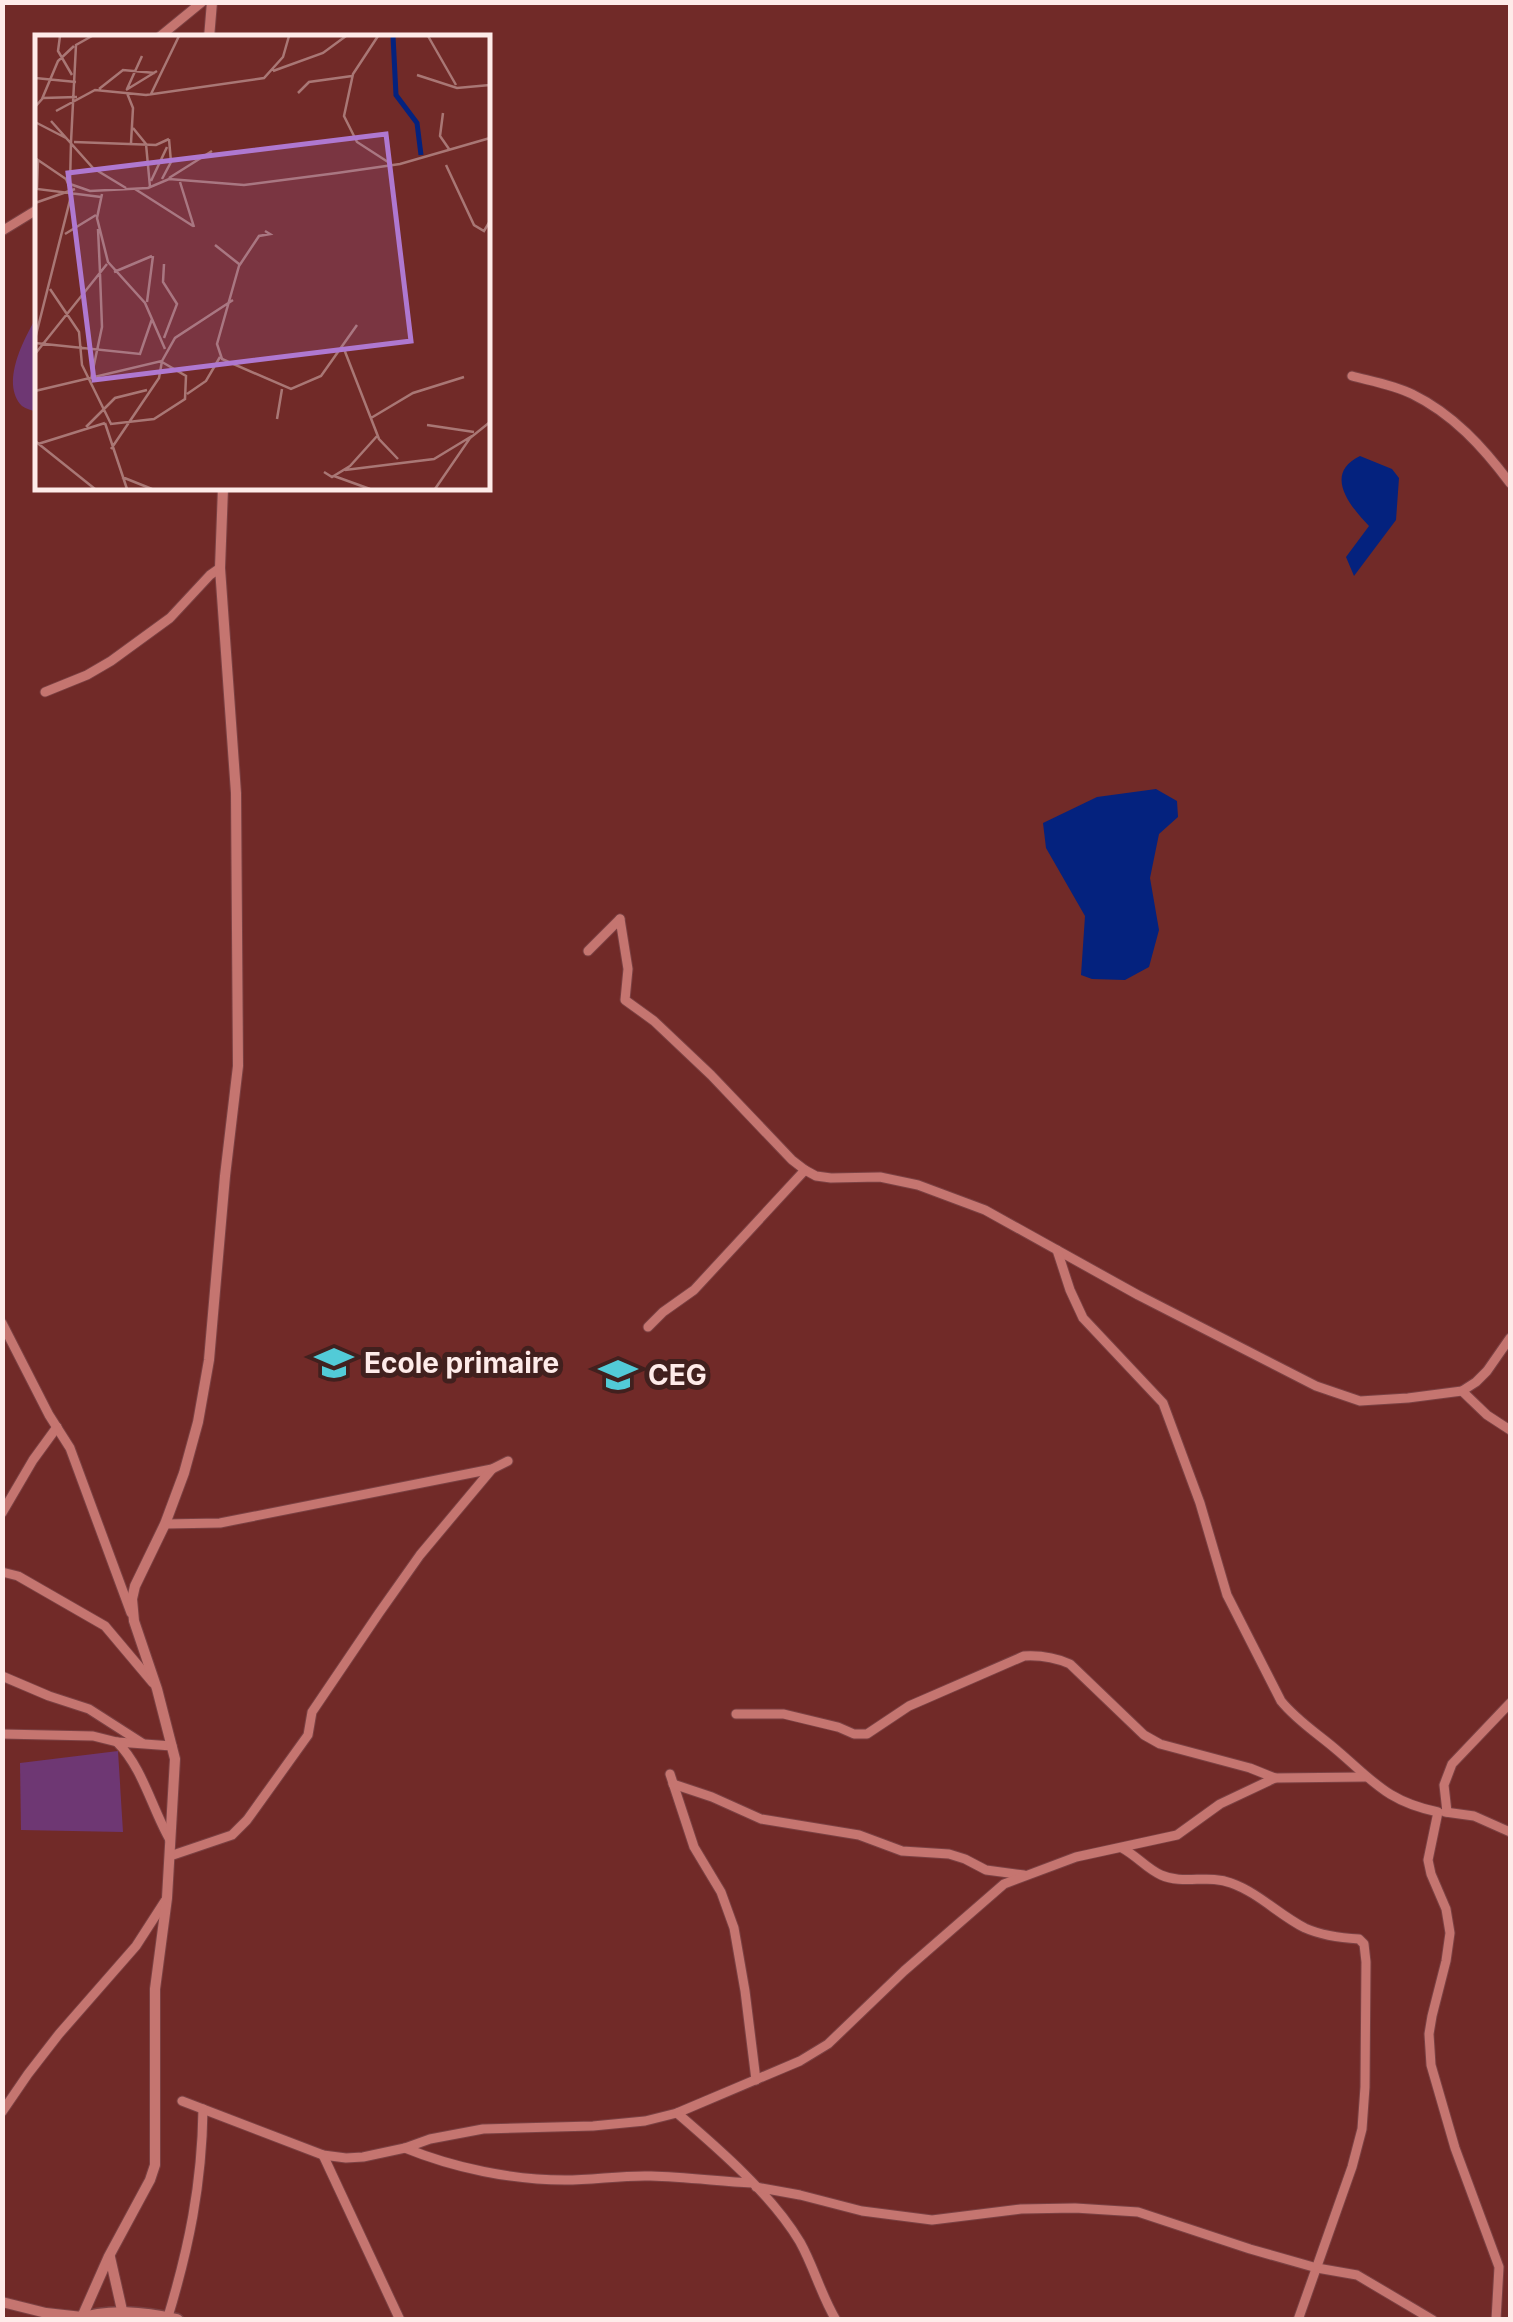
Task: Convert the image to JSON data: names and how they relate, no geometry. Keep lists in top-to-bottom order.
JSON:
{
  "places": {
    "school or university": ["Ecole primaire", "CEG"]
  }
}
